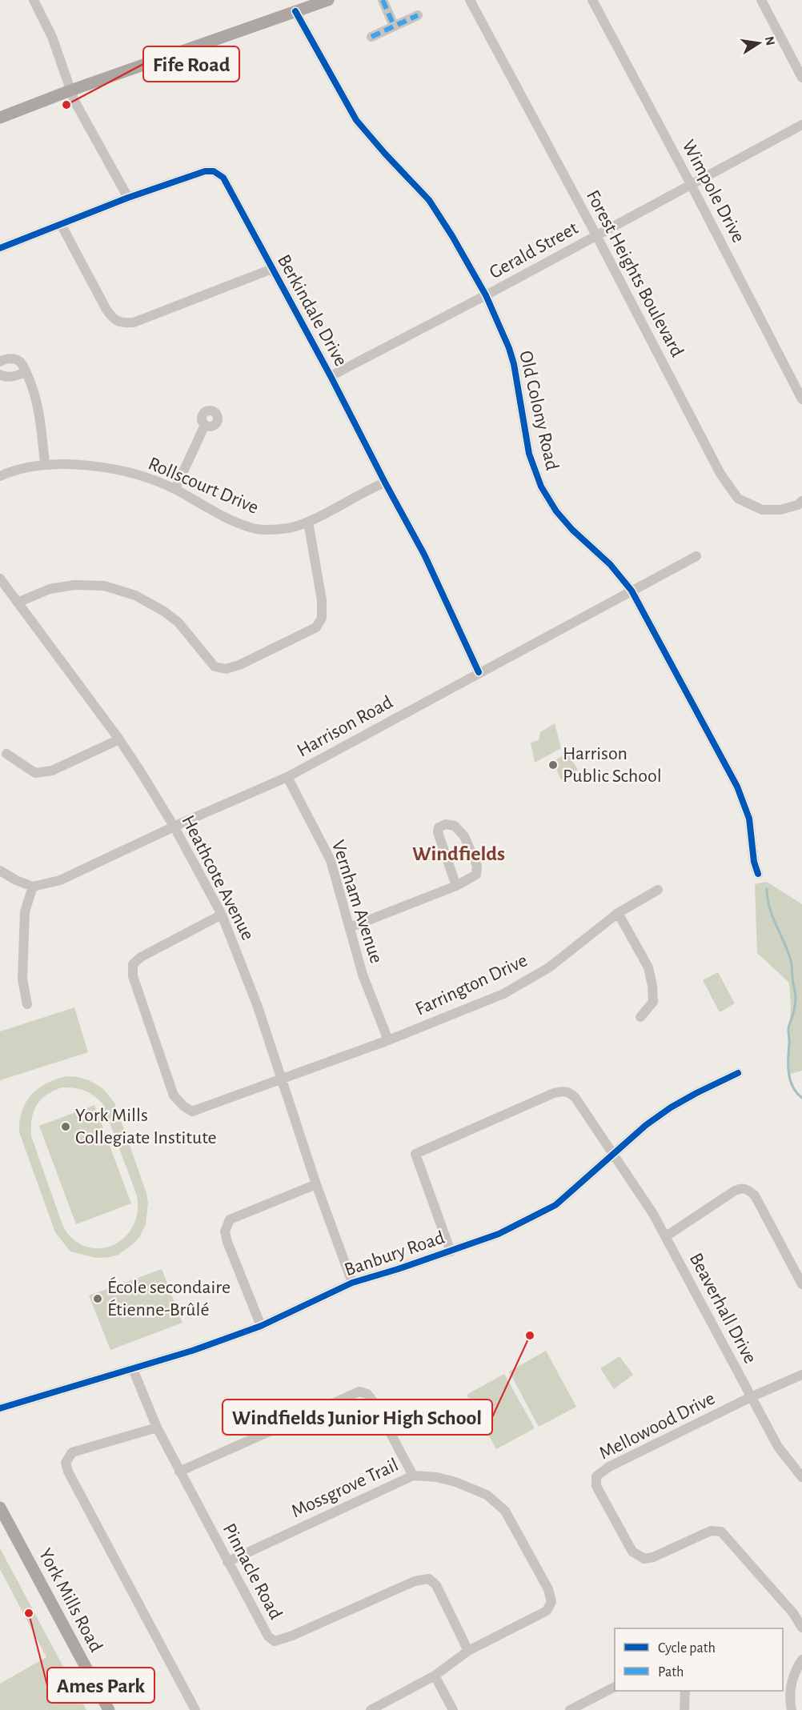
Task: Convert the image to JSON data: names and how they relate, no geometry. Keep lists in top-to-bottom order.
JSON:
{
  "streets": {
    "main road": ["York Mills Road"],
    "street": [
      "Wimpole Drive",
      "Gerald Street",
      "Forest Heights Boulevard",
      "Berkindale Drive",
      "Old Colony Road",
      "Rollscourt Drive",
      "Harrison Road",
      "Heathcote Avenue",
      "Vernham Avenue",
      "Farrington Drive",
      "Banbury Road",
      "Beaverhall Drive",
      "Mellowood Drive",
      "Mossgrove Trail",
      "Pinnacle Road"
    ]
  },
  "crossings": [
    ["Wimpole Drive", "Gerald Street"],
    ["Gerald Street", "Forest Heights Boulevard"],
    ["Gerald Street", "Berkindale Drive"],
    ["Gerald Street", "Old Colony Road"],
    ["Berkindale Drive", "Rollscourt Drive"],
    ["Berkindale Drive", "Harrison Road"],
    ["Old Colony Road", "Harrison Road"],
    ["Harrison Road", "Heathcote Avenue"],
    ["Harrison Road", "Vernham Avenue"],
    ["Heathcote Avenue", "Farrington Drive"],
    ["Heathcote Avenue", "Banbury Road"],
    ["Vernham Avenue", "Farrington Drive"],
    ["Banbury Road", "Beaverhall Drive"],
    ["Banbury Road", "Pinnacle Road"],
    ["Beaverhall Drive", "Mellowood Drive"],
    ["Mossgrove Trail", "Pinnacle Road"]
  ],
  "districts": ["Windfields"],
  "places": [
    "Fife Road",
    "Harrison Public School",
    "York Mills Collegiate Institute",
    "École secondaire Étienne-Brûlé",
    "Windfields Junior High School",
    "Ames Park"
  ],
  "legend": ["Cycle path", "Path"],
  "north": "right"
}
